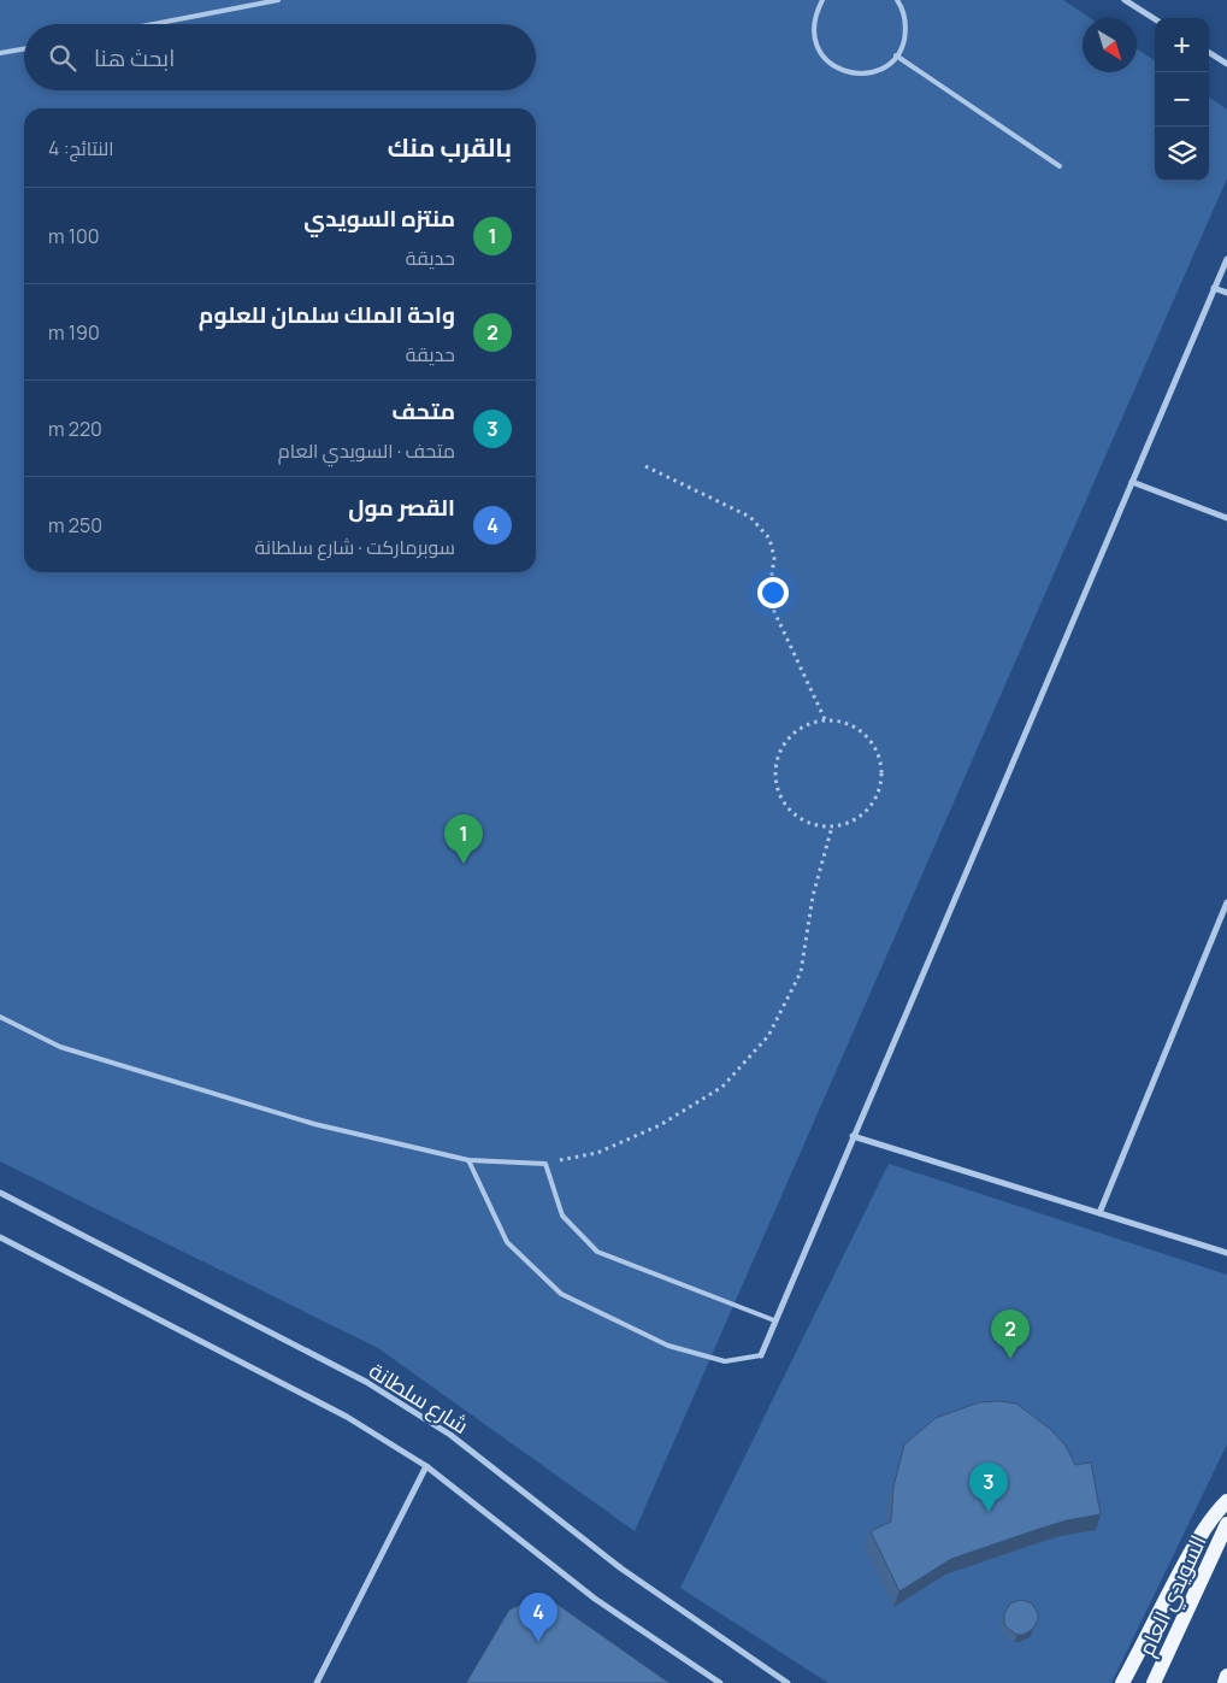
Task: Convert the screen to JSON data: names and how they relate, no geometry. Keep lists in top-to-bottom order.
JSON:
{
  "streets": {
    "main road": ["السويدي العام"],
    "street": ["شارع سلطانة"]
  },
  "north": "bottom right",
  "page": {
    "map_buttons": ["+", "−"],
    "search": "ابحث هنا",
    "heading": ["بالقرب منك", "النتائج: 4"],
    "list": [
      {
        "mark": "1",
        "name": "منتزه السويدي",
        "note": "حديقة",
        "value": "100 m"
      },
      {
        "mark": "2",
        "name": "واحة الملك سلمان للعلوم",
        "note": "حديقة",
        "value": "190 m"
      },
      {
        "mark": "3",
        "name": "متحف",
        "note": "متحف · السويدي العام",
        "value": "220 m"
      },
      {
        "mark": "4",
        "name": "القصر مول",
        "note": "سوبرماركت · شارع سلطانة",
        "value": "250 m"
      }
    ],
    "pins": [
      "1",
      "2",
      "3",
      "4"
    ]
  }
}
